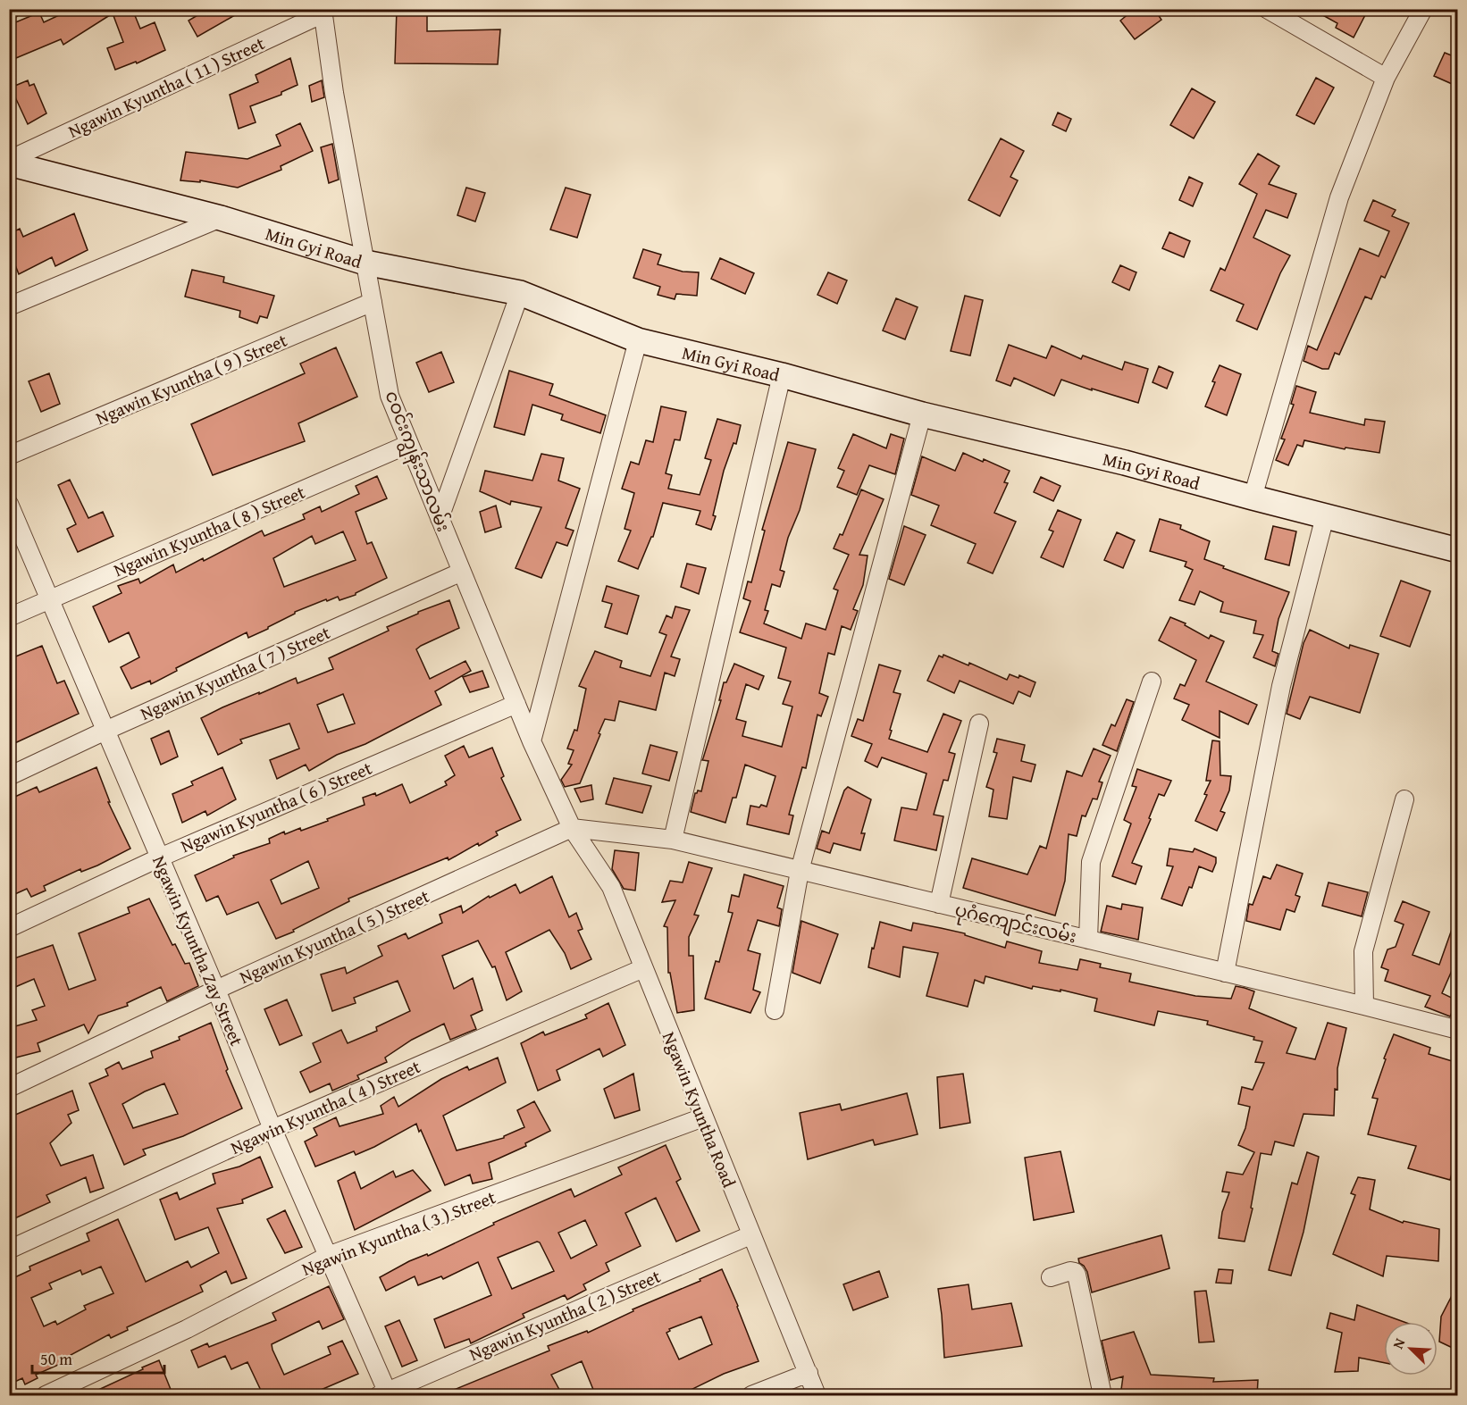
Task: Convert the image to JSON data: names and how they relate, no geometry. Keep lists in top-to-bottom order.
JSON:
{
  "streets": {
    "main road": ["Min Gyi Road"],
    "street": [
      "Ngawin Kyuntha ( 11 ) Street",
      "Ngawin Kyuntha ( 9 ) Street",
      "ငဝင်းကျွန်းသာလမ်း",
      "Ngawin Kyuntha ( 8 ) Street",
      "Ngawin Kyuntha ( 7 ) Street",
      "Ngawin Kyuntha ( 6 ) Street",
      "ပုဂံကျောင်းလမ်း",
      "Ngawin Kyuntha ( 5 ) Street",
      "Ngawin Kyuntha Zay Street",
      "Ngawin Kyuntha ( 4 ) Street",
      "Ngawin Kyuntha Road",
      "Ngawin Kyuntha ( 3 ) Street",
      "Ngawin Kyuntha ( 2 ) Street"
    ]
  },
  "crossings": [
    ["Ngawin Kyuntha ( 11 ) Street", "Min Gyi Road"],
    ["Ngawin Kyuntha ( 11 ) Street", "ငဝင်းကျွန်းသာလမ်း"],
    ["Min Gyi Road", "ငဝင်းကျွန်းသာလမ်း"],
    ["Ngawin Kyuntha ( 9 ) Street", "ငဝင်းကျွန်းသာလမ်း"],
    ["ငဝင်းကျွန်းသာလမ်း", "Ngawin Kyuntha ( 8 ) Street"],
    ["ငဝင်းကျွန်းသာလမ်း", "Ngawin Kyuntha ( 7 ) Street"],
    ["ငဝင်းကျွန်းသာလမ်း", "Ngawin Kyuntha ( 6 ) Street"],
    ["ငဝင်းကျွန်းသာလမ်း", "ပုဂံကျောင်းလမ်း"],
    ["ငဝင်းကျွန်းသာလမ်း", "Ngawin Kyuntha ( 5 ) Street"],
    ["ငဝင်းကျွန်းသာလမ်း", "Ngawin Kyuntha Road"],
    ["Ngawin Kyuntha ( 8 ) Street", "Ngawin Kyuntha Zay Street"],
    ["Ngawin Kyuntha ( 7 ) Street", "Ngawin Kyuntha Zay Street"],
    ["Ngawin Kyuntha ( 6 ) Street", "Ngawin Kyuntha Zay Street"],
    ["ပုဂံကျောင်းလမ်း", "Ngawin Kyuntha ( 5 ) Street"],
    ["ပုဂံကျောင်းလမ်း", "Ngawin Kyuntha Road"],
    ["Ngawin Kyuntha ( 5 ) Street", "Ngawin Kyuntha Zay Street"],
    ["Ngawin Kyuntha ( 5 ) Street", "Ngawin Kyuntha Road"],
    ["Ngawin Kyuntha Zay Street", "Ngawin Kyuntha ( 4 ) Street"],
    ["Ngawin Kyuntha Zay Street", "Ngawin Kyuntha ( 3 ) Street"],
    ["Ngawin Kyuntha Zay Street", "Ngawin Kyuntha ( 2 ) Street"],
    ["Ngawin Kyuntha ( 4 ) Street", "Ngawin Kyuntha Road"],
    ["Ngawin Kyuntha Road", "Ngawin Kyuntha ( 3 ) Street"],
    ["Ngawin Kyuntha Road", "Ngawin Kyuntha ( 2 ) Street"]
  ],
  "scale_bar": "50 m",
  "north": "top left"
}
